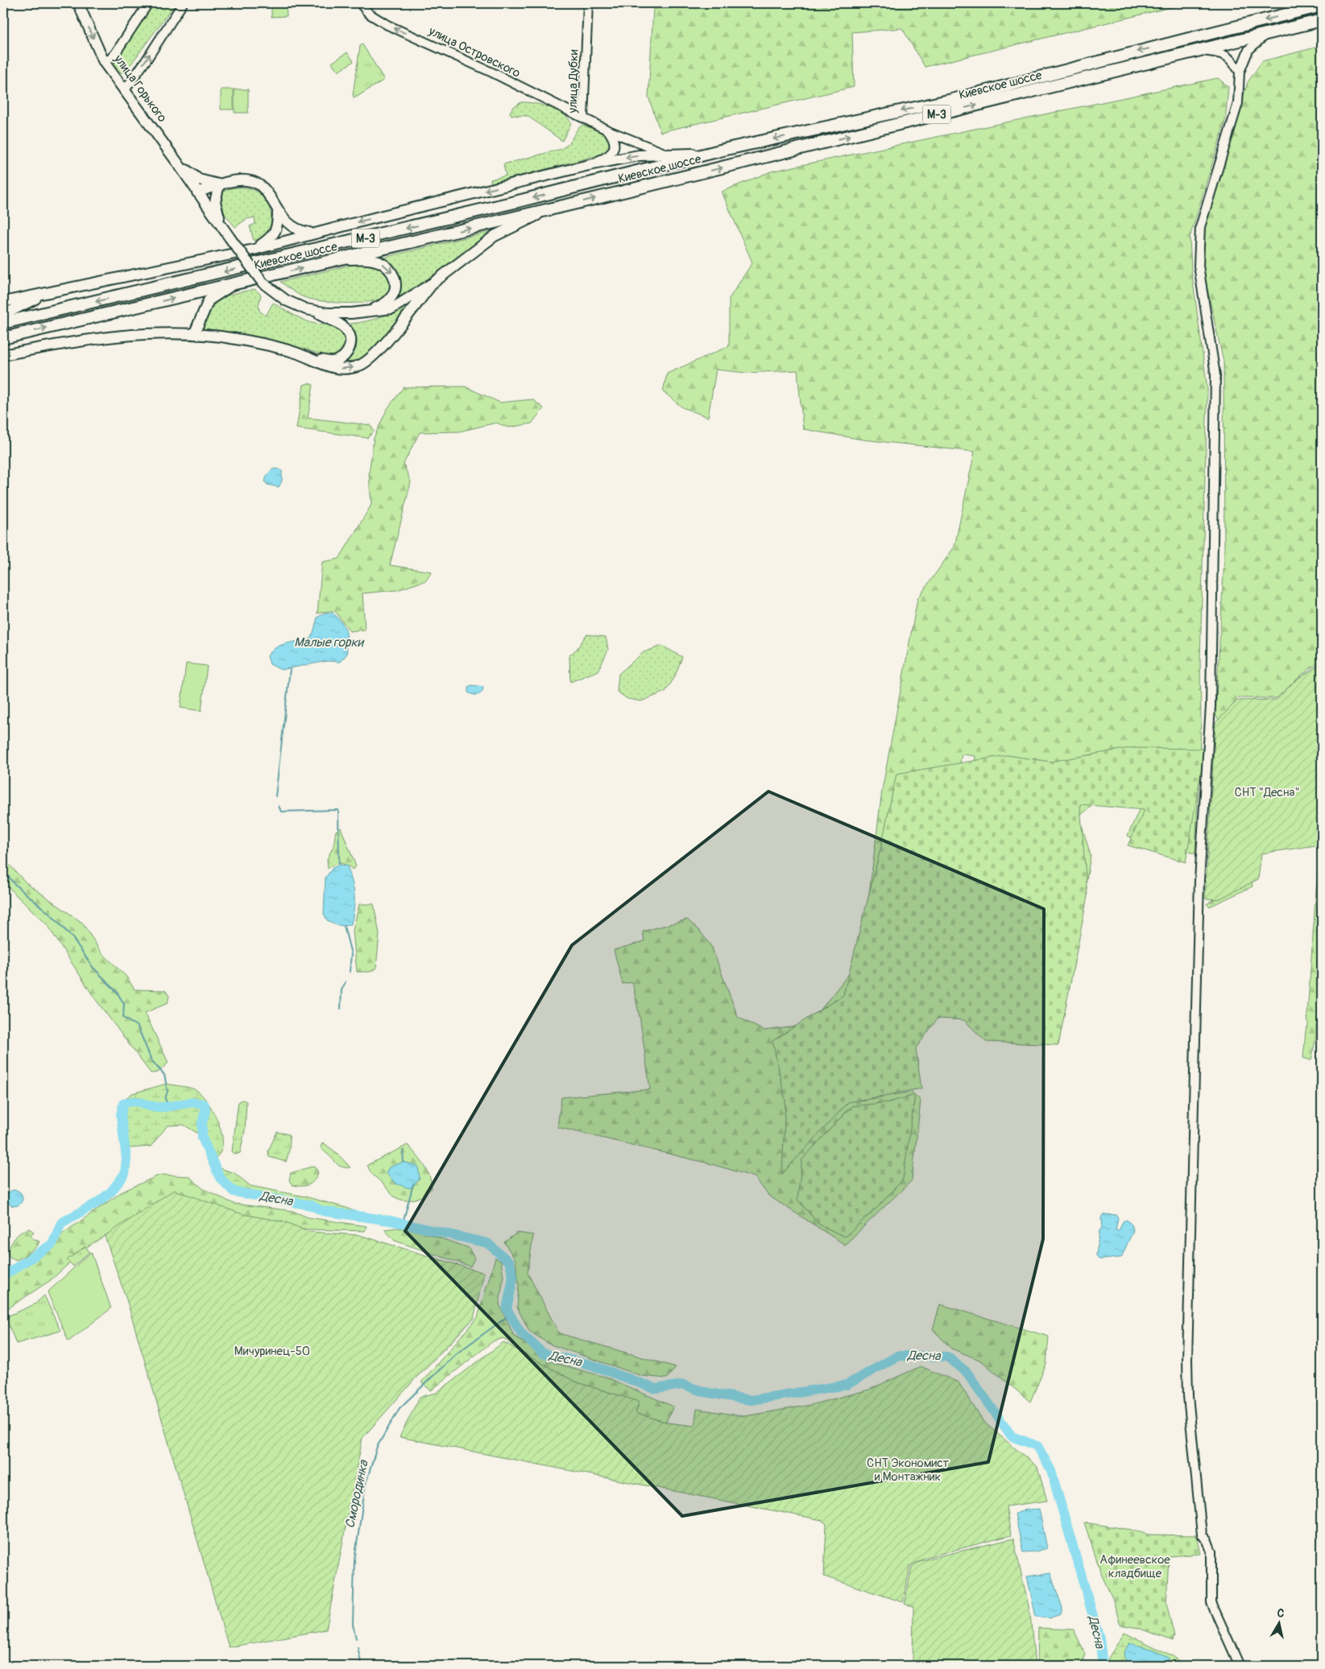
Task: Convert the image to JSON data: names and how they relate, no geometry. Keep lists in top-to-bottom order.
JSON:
{
  "streets": {
    "highway": ["Киевское шоссе", "М-3"],
    "main road": ["улица Горького"],
    "street": ["улица Островского", "улица Дубки"]
  },
  "crossings": [
    ["улица Островского", "улица Дубки"]
  ],
  "one_way": ["улица Островского"],
  "water": ["Малые горки", "Десна", "Смородинка"],
  "parks": [
    "СНТ \"Десна\"",
    "Мичуринец-50",
    "СНТ Экономист и Монтажник",
    "Афинеевское кладбище"
  ],
  "north": "top"
}
